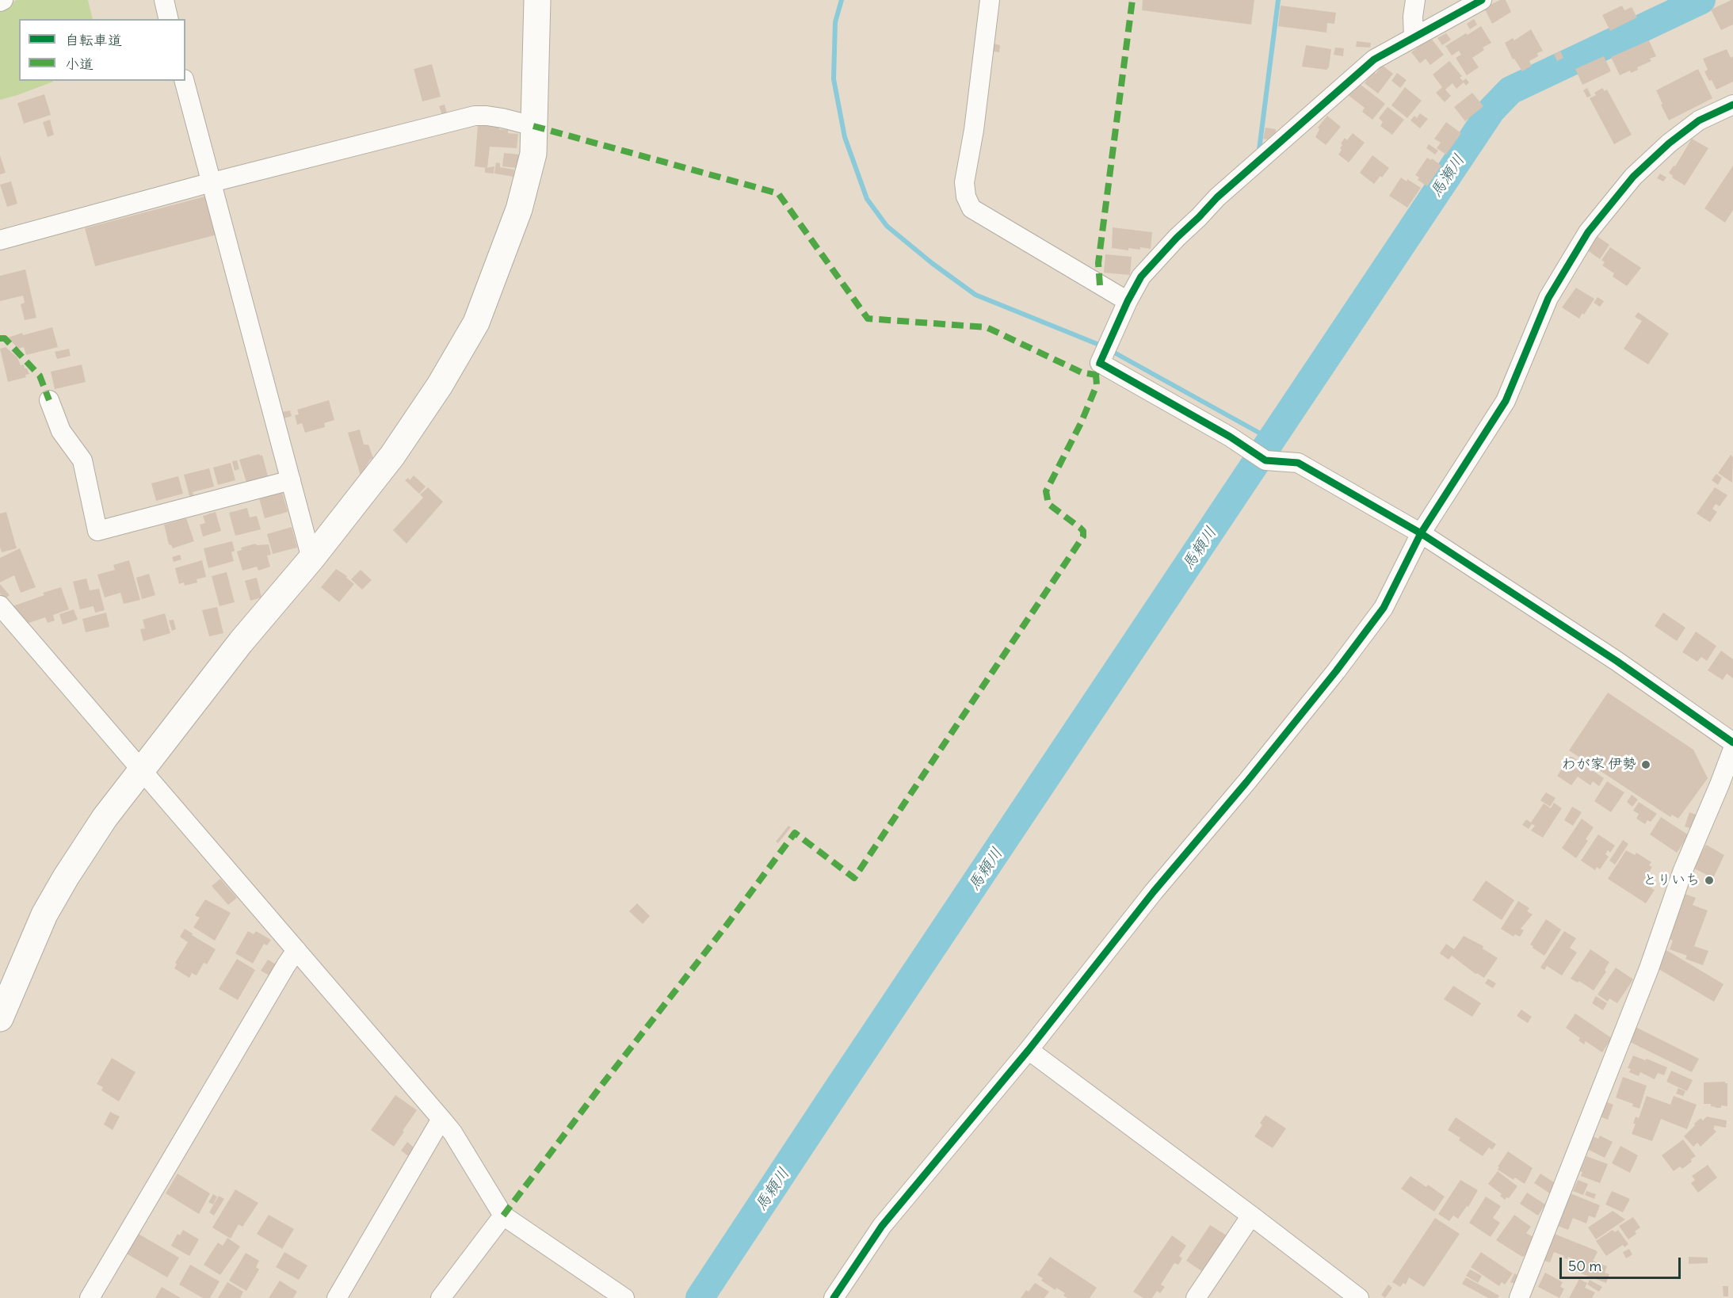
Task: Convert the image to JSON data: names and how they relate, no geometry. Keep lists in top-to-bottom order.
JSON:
{
  "water": ["馬瀬川", "馬頼川"],
  "places": ["わが家 伊勢", "とりいち"],
  "legend": ["自転車道", "小道"],
  "scale_bar": "50 m"
}
